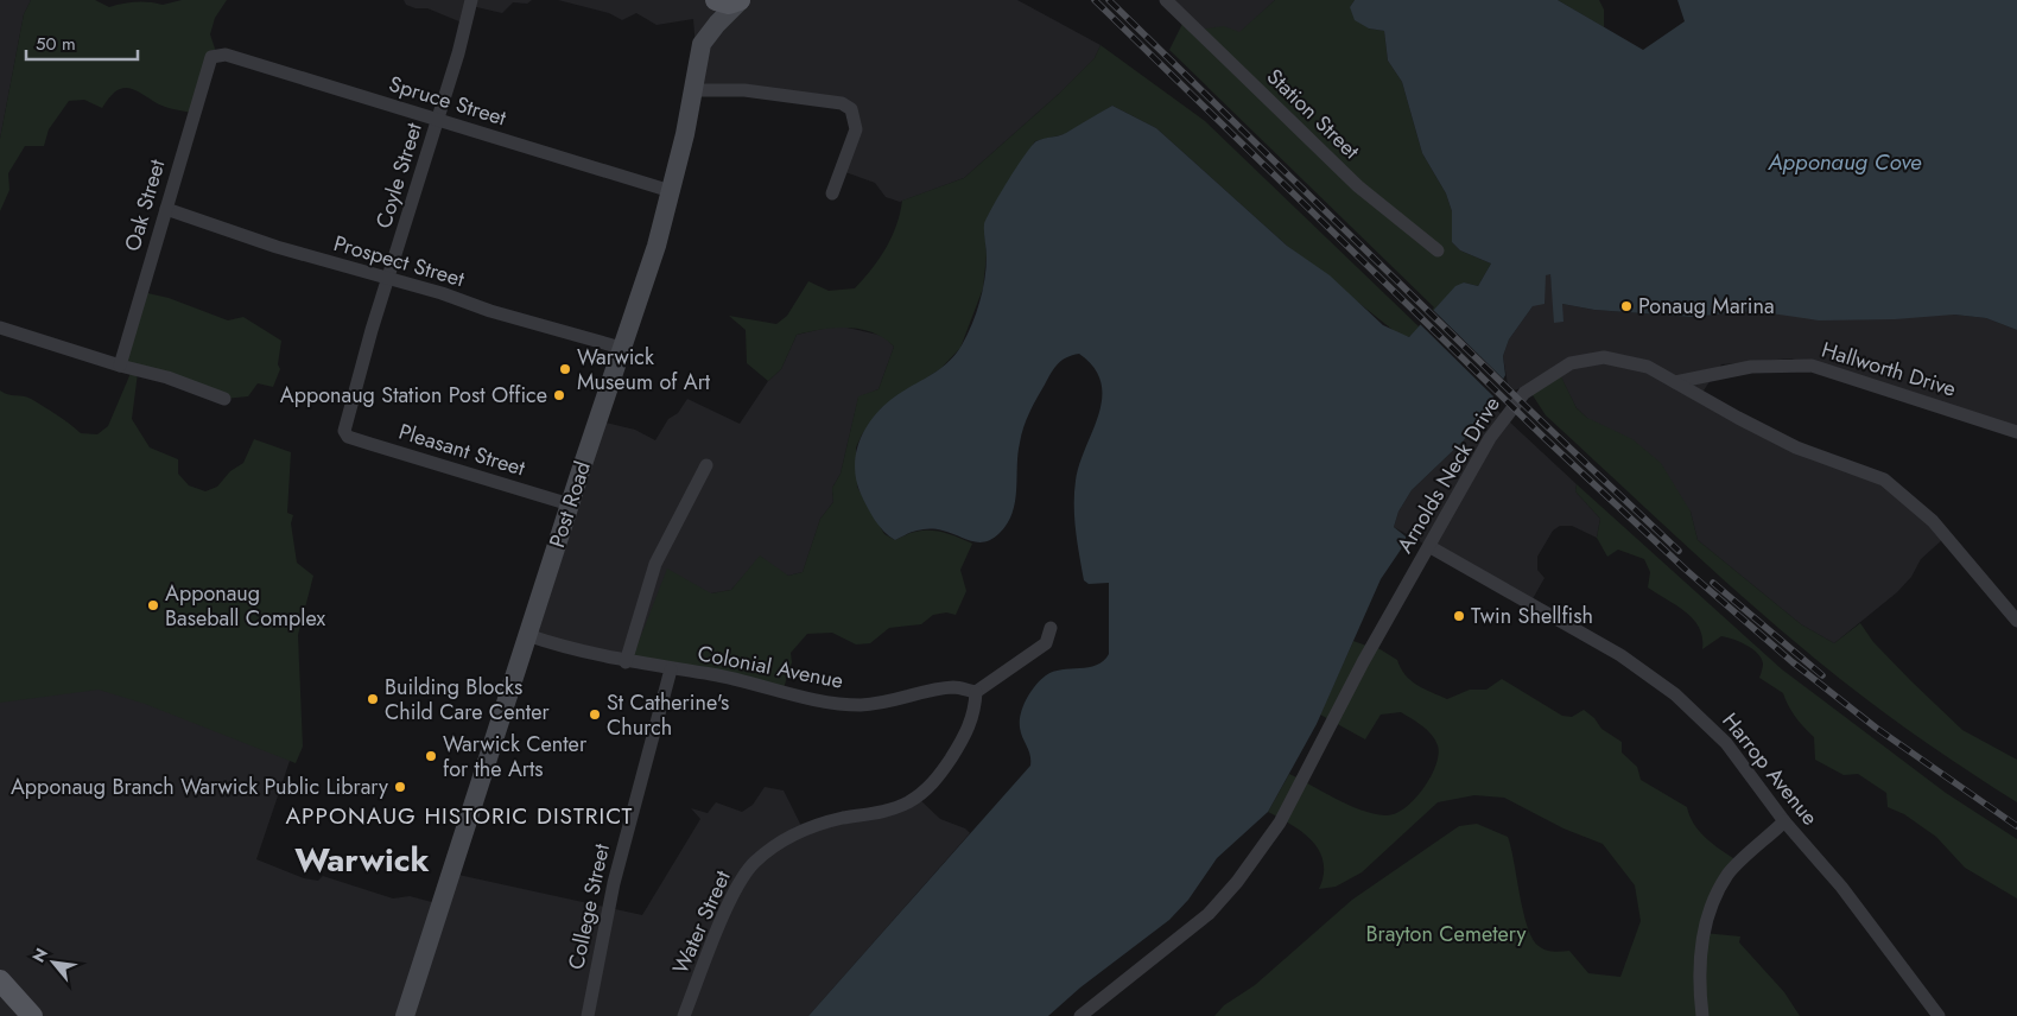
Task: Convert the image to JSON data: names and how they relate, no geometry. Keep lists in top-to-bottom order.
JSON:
{
  "streets": {
    "main road": ["Post Road"],
    "street": [
      "Spruce Street",
      "Station Street",
      "Coyle Street",
      "Oak Street",
      "Prospect Street",
      "Hallworth Drive",
      "Pleasant Street",
      "Arnolds Neck Drive",
      "Colonial Avenue",
      "Harrop Avenue",
      "College Street",
      "Water Street"
    ]
  },
  "crossings": [
    ["Spruce Street", "Coyle Street"],
    ["Spruce Street", "Oak Street"],
    ["Spruce Street", "Post Road"],
    ["Coyle Street", "Prospect Street"],
    ["Coyle Street", "Pleasant Street"],
    ["Oak Street", "Prospect Street"],
    ["Prospect Street", "Post Road"],
    ["Hallworth Drive", "Arnolds Neck Drive"],
    ["Pleasant Street", "Post Road"],
    ["Arnolds Neck Drive", "Harrop Avenue"],
    ["Post Road", "Colonial Avenue"],
    ["Colonial Avenue", "College Street"],
    ["Colonial Avenue", "Water Street"]
  ],
  "districts": ["APPONAUG HISTORIC DISTRICT", "Warwick"],
  "water": ["Apponaug Cove"],
  "parks": ["Brayton Cemetery"],
  "places": [
    "Ponaug Marina",
    "Warwick Museum of Art",
    "Apponaug Station Post Office",
    "Apponaug Baseball Complex",
    "Twin Shellfish",
    "Building Blocks Child Care Center",
    "St Catherine's Church",
    "Warwick Center for the Arts",
    "Apponaug Branch Warwick Public Library"
  ],
  "scale_bar": "50 m",
  "north": "top left"
}
